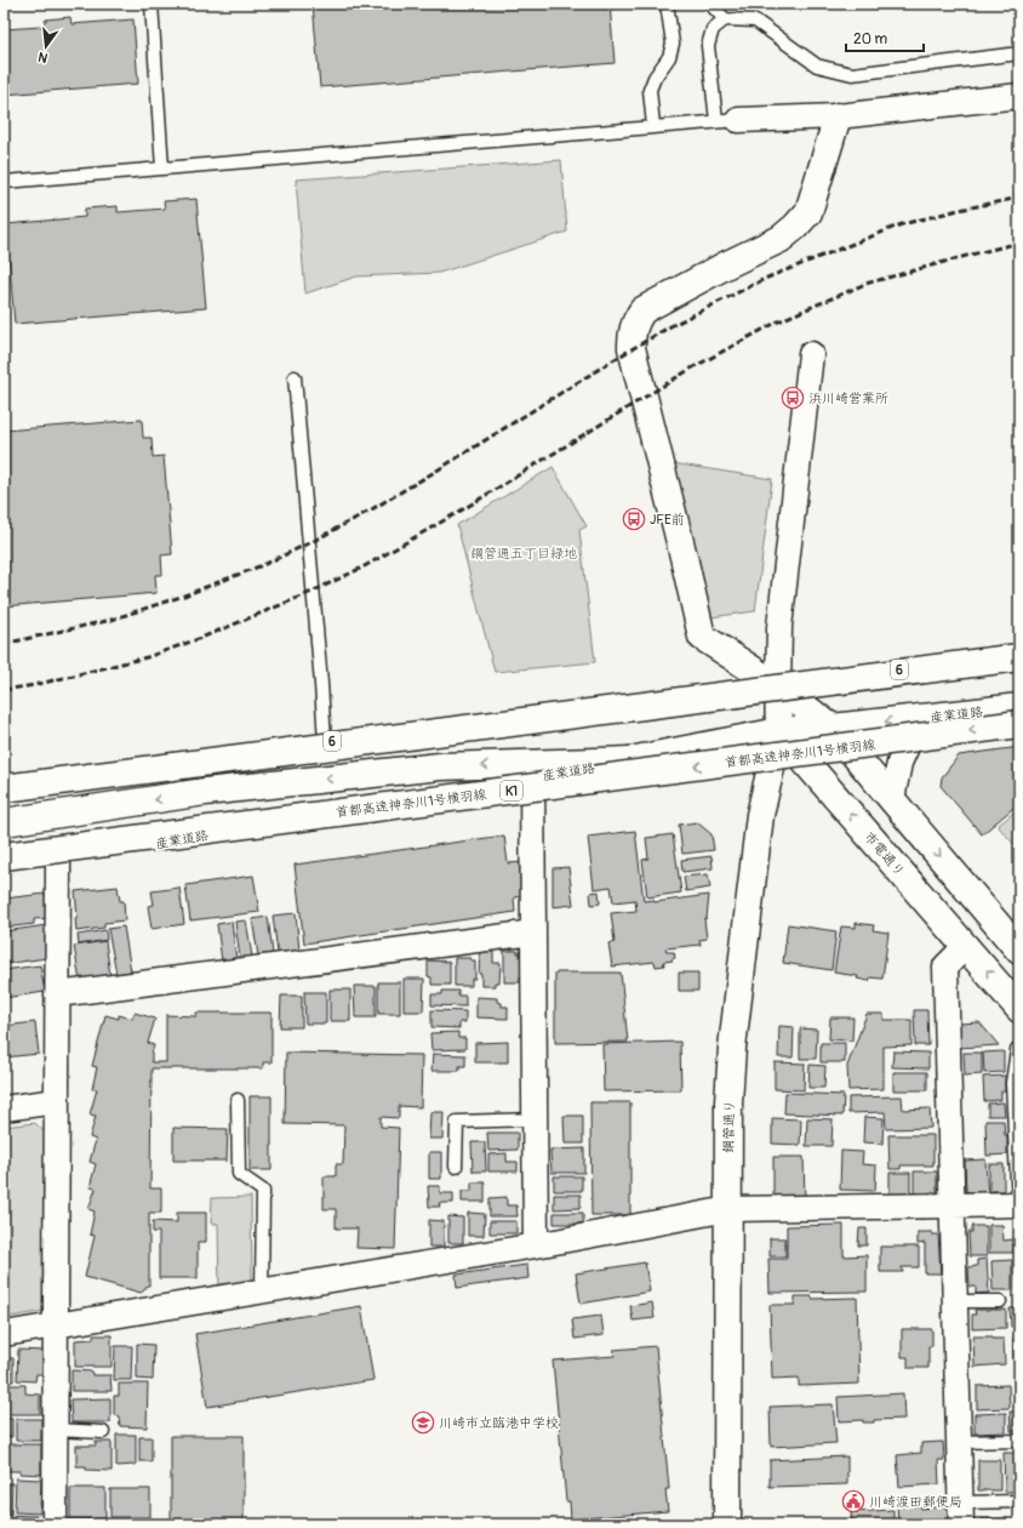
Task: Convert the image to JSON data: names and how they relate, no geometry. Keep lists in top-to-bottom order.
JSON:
{
  "streets": {
    "main road": [
      "6",
      "産業道路",
      "首都高速神奈川1号横羽線",
      "K1",
      "市電通り",
      "鋼管通り"
    ]
  },
  "crossings": [
    ["産業道路", "市電通り"],
    ["産業道路", "鋼管通り"],
    ["市電通り", "鋼管通り"]
  ],
  "parks": ["鋼管通五丁目緑地"],
  "places": {
    "bus stop": ["浜川崎営業所", "JFE前"],
    "school or university": ["川崎市立臨港中学校"],
    "public building": ["川崎渡田郵便局"]
  },
  "scale_bar": "20 m",
  "north": "bottom"
}
